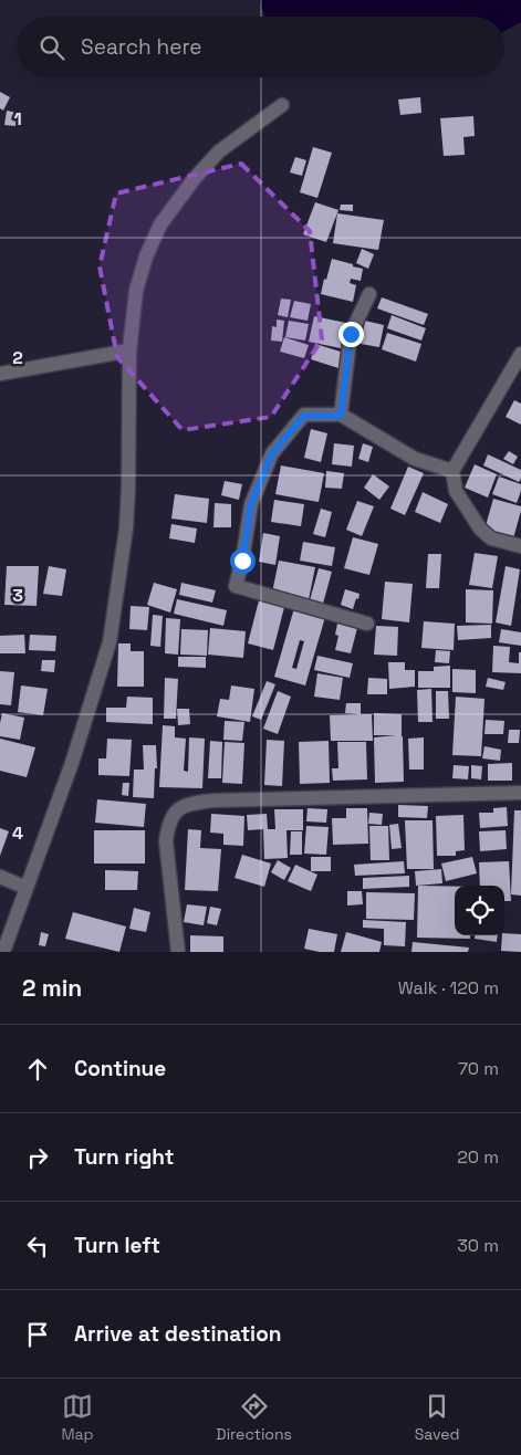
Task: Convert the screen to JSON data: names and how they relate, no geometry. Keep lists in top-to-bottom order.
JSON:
{
  "page": {
    "search": "Search here",
    "heading": ["2 min", "Walk · 120 m"],
    "list": [
      ["Continue", "70 m"],
      ["Turn right", "20 m"],
      ["Turn left", "30 m"],
      "Arrive at destination"
    ],
    "nav": ["Map", "Directions", "Saved"]
  },
  "grid": {
    "rows": [
      "1",
      "2",
      "3",
      "4"
    ]
  }
}
